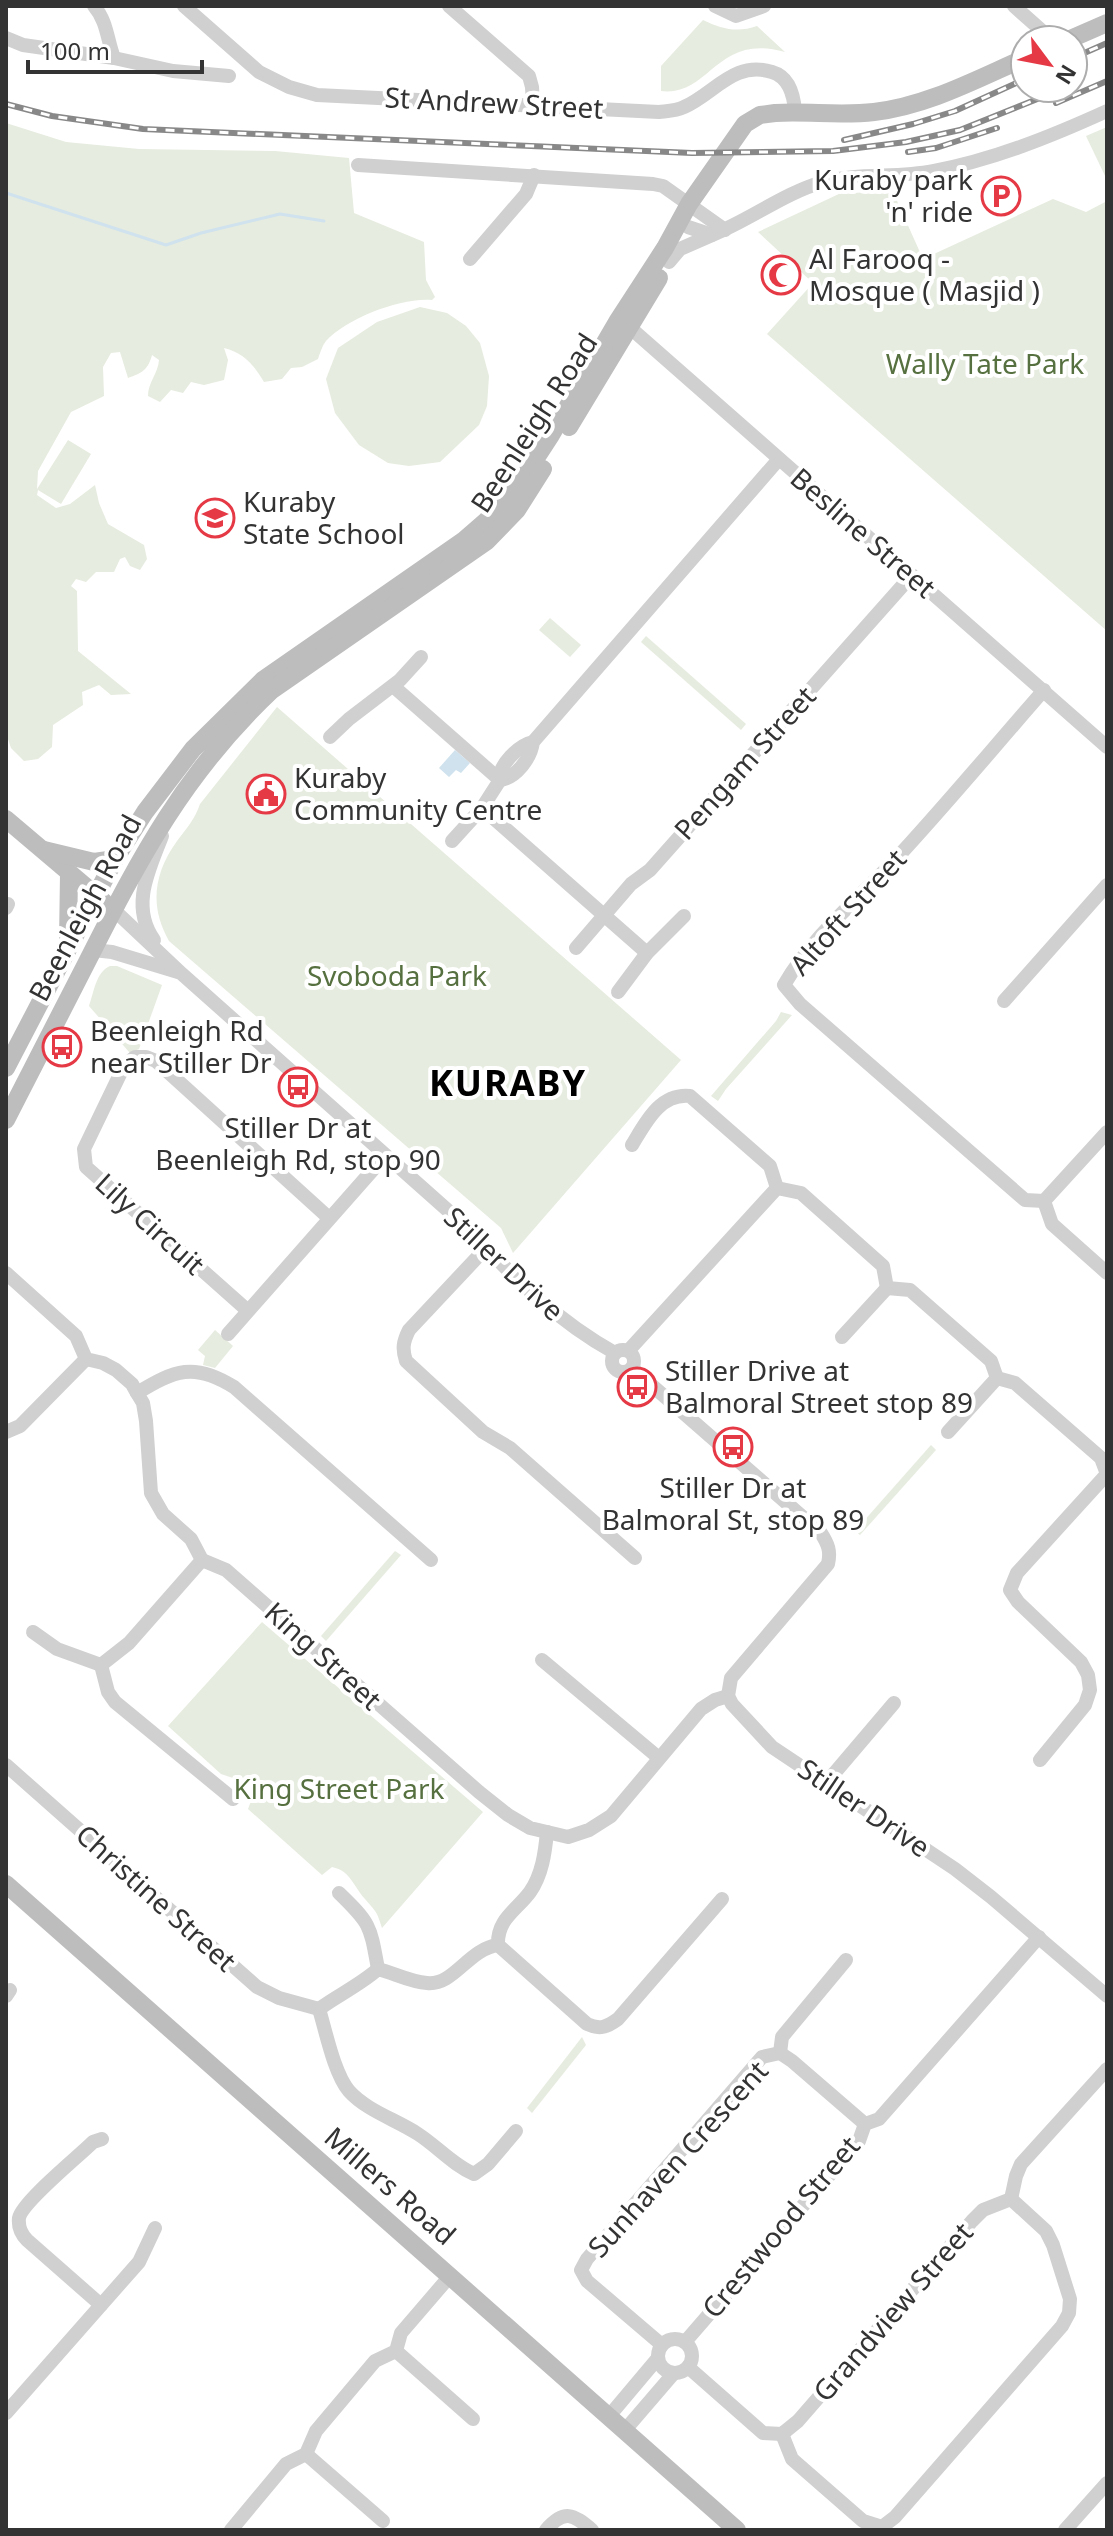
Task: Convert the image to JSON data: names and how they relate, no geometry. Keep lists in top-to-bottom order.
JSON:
{
  "streets": {
    "main road": ["Beenleigh Road", "Millers Road"],
    "street": [
      "St Andrew Street",
      "Besline Street",
      "Pengam Street",
      "Altoft Street",
      "Lily Circuit",
      "Stiller Drive",
      "King Street",
      "Christine Street",
      "Sunhaven Crescent",
      "Crestwood Street",
      "Grandview Street"
    ]
  },
  "crossings": [
    ["St Andrew Street", "Beenleigh Road"],
    ["Beenleigh Road", "Besline Street"],
    ["Beenleigh Road", "Stiller Drive"],
    ["Besline Street", "Pengam Street"],
    ["Besline Street", "Altoft Street"],
    ["Stiller Drive", "King Street"],
    ["Stiller Drive", "Crestwood Street"],
    ["Sunhaven Crescent", "Crestwood Street"]
  ],
  "districts": ["KURABY"],
  "parks": ["Wally Tate Park", "Svoboda Park", "King Street Park"],
  "places": {
    "parking": ["Kuraby park 'n' ride"],
    "mosque": ["Al Farooq - Mosque ( Masjid )"],
    "school or university": ["Kuraby State School"],
    "public building": ["Kuraby Community Centre"],
    "bus stop": [
      "Beenleigh Rd near Stiller Dr",
      "Stiller Dr at Beenleigh Rd, stop 90",
      "Stiller Drive at Balmoral Street stop 89",
      "Stiller Dr at Balmoral St, stop 89"
    ]
  },
  "scale_bar": "100 m",
  "north": "bottom right"
}
